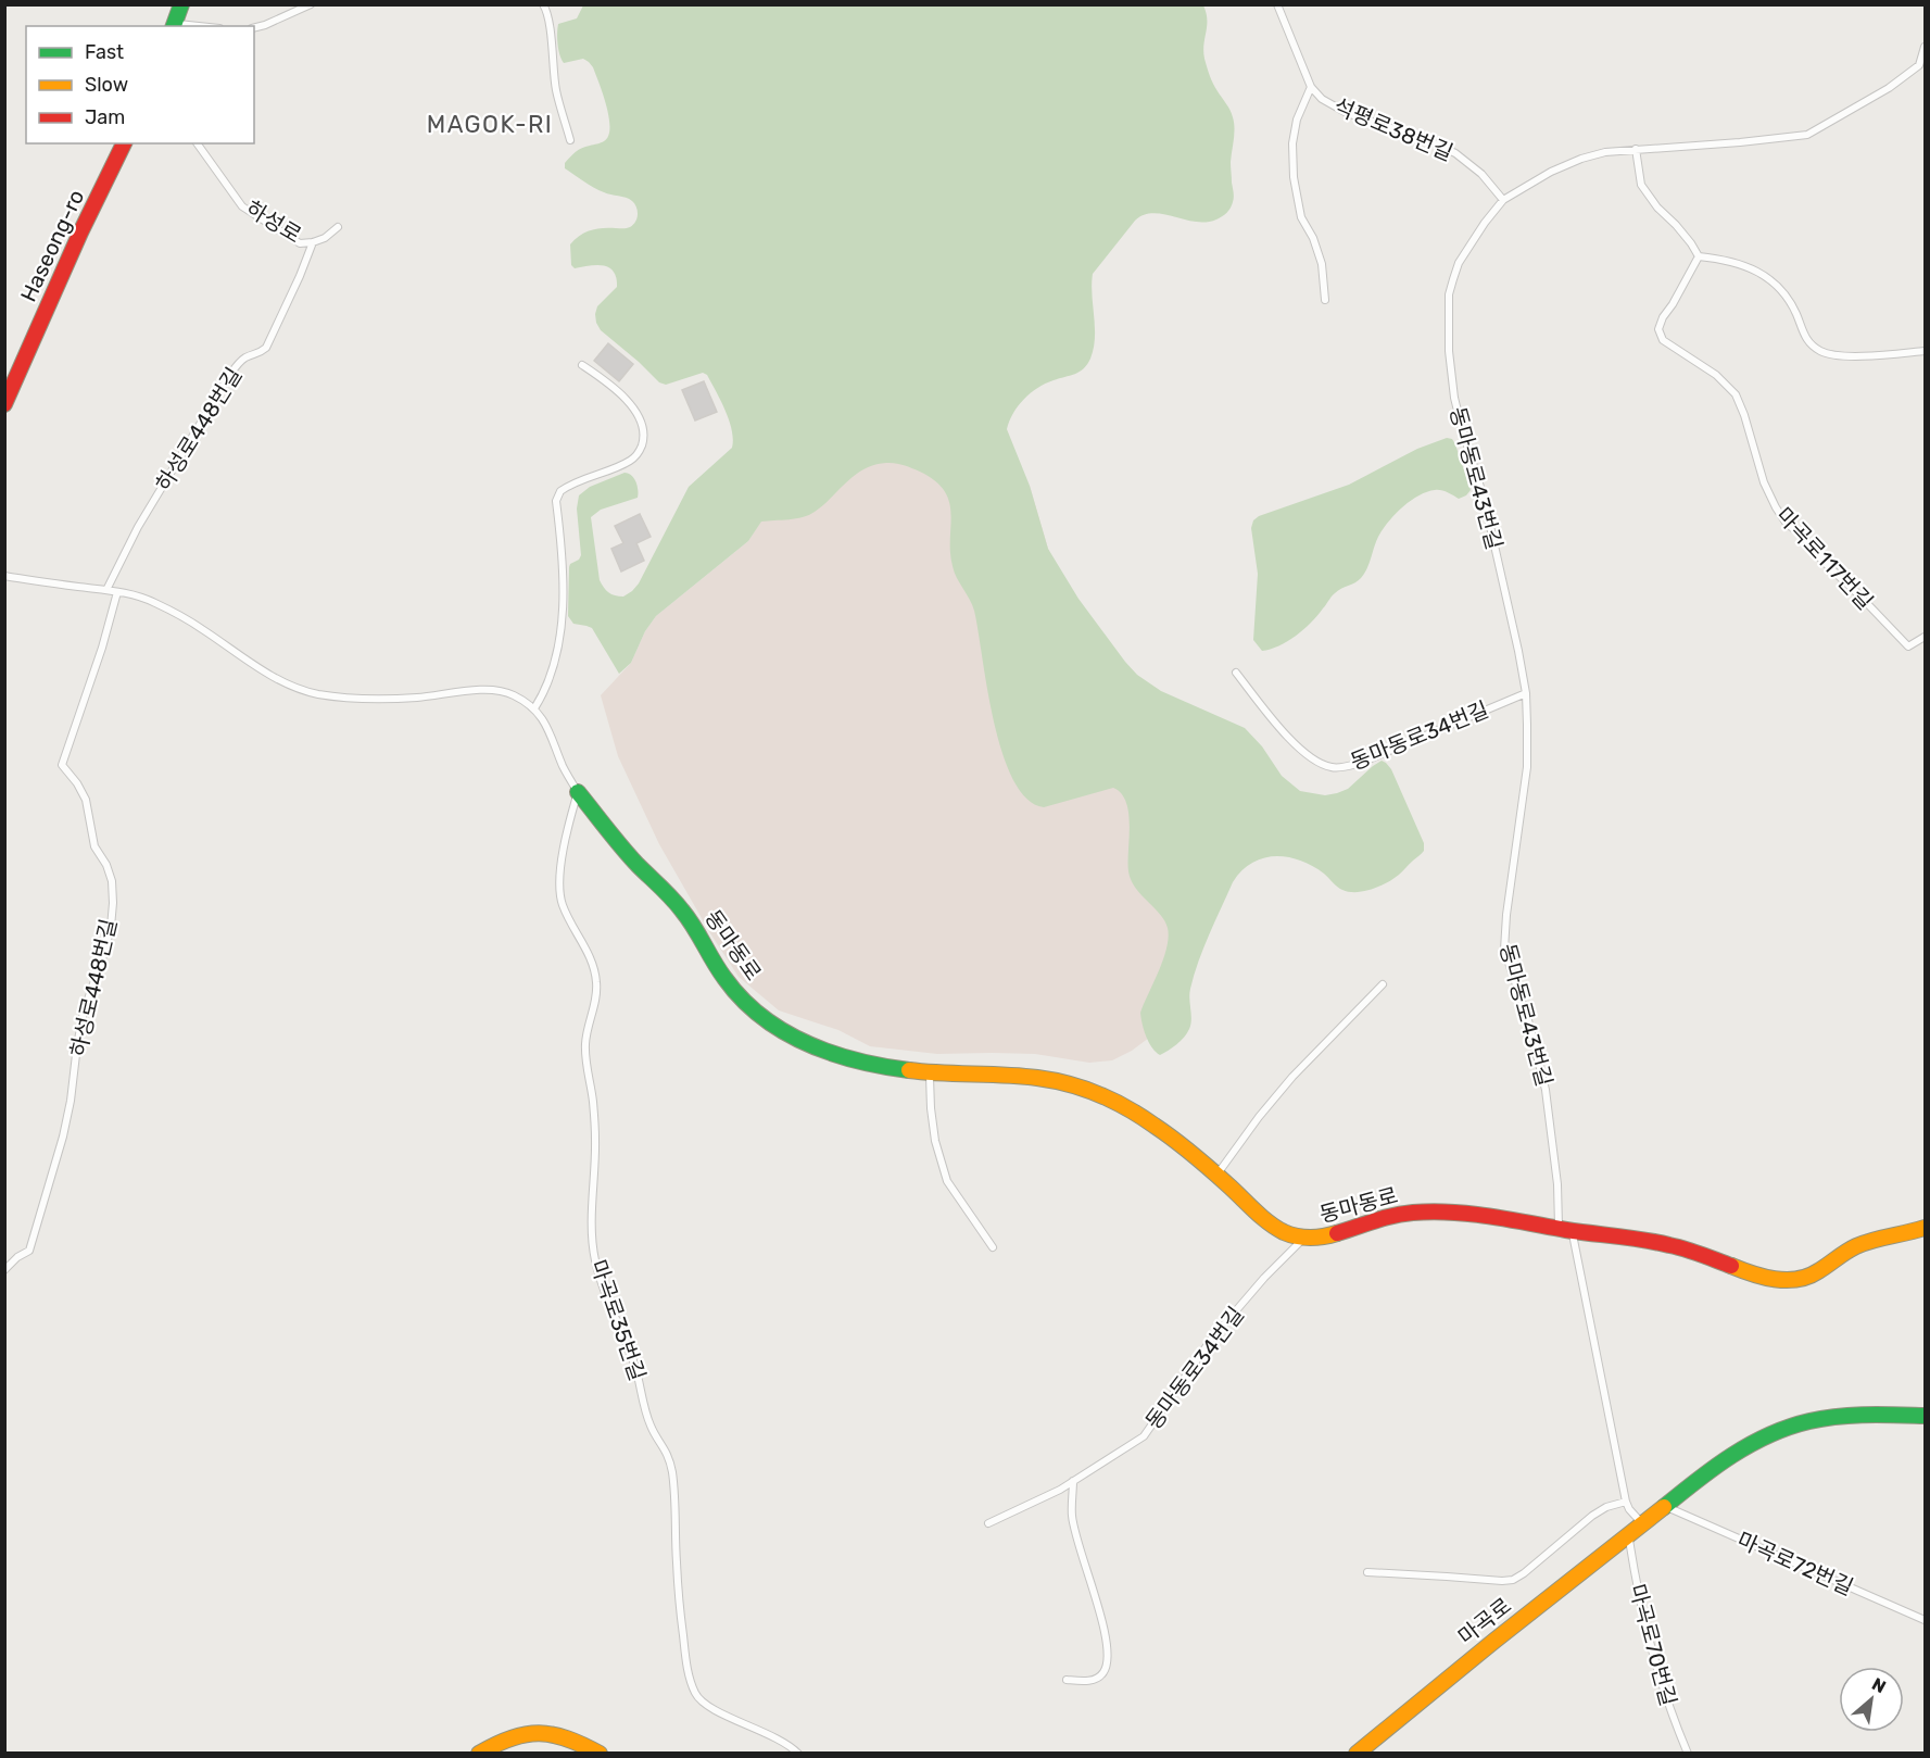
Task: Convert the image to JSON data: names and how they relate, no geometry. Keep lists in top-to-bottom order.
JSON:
{
  "streets": {
    "street": ["Haseong-ro", "동마동로", "마곡로"],
    "lane": [
      "석평로38번길",
      "하성로",
      "하성로448번길",
      "동마동로43번길",
      "마곡로117번길",
      "동마동로34번길",
      "마곡로35번길",
      "마곡로72번길",
      "마곡로70번길"
    ]
  },
  "crossings": [
    ["석평로38번길", "동마동로43번길"],
    ["하성로", "하성로448번길"],
    ["동마동로43번길", "동마동로34번길"],
    ["동마동로43번길", "동마동로"],
    ["동마동로34번길", "동마동로"],
    ["동마동로", "마곡로35번길"],
    ["마곡로72번길", "마곡로"],
    ["마곡로", "마곡로70번길"]
  ],
  "districts": ["MAGOK-RI"],
  "legend": ["Fast", "Slow", "Jam"],
  "north": "top right"
}
